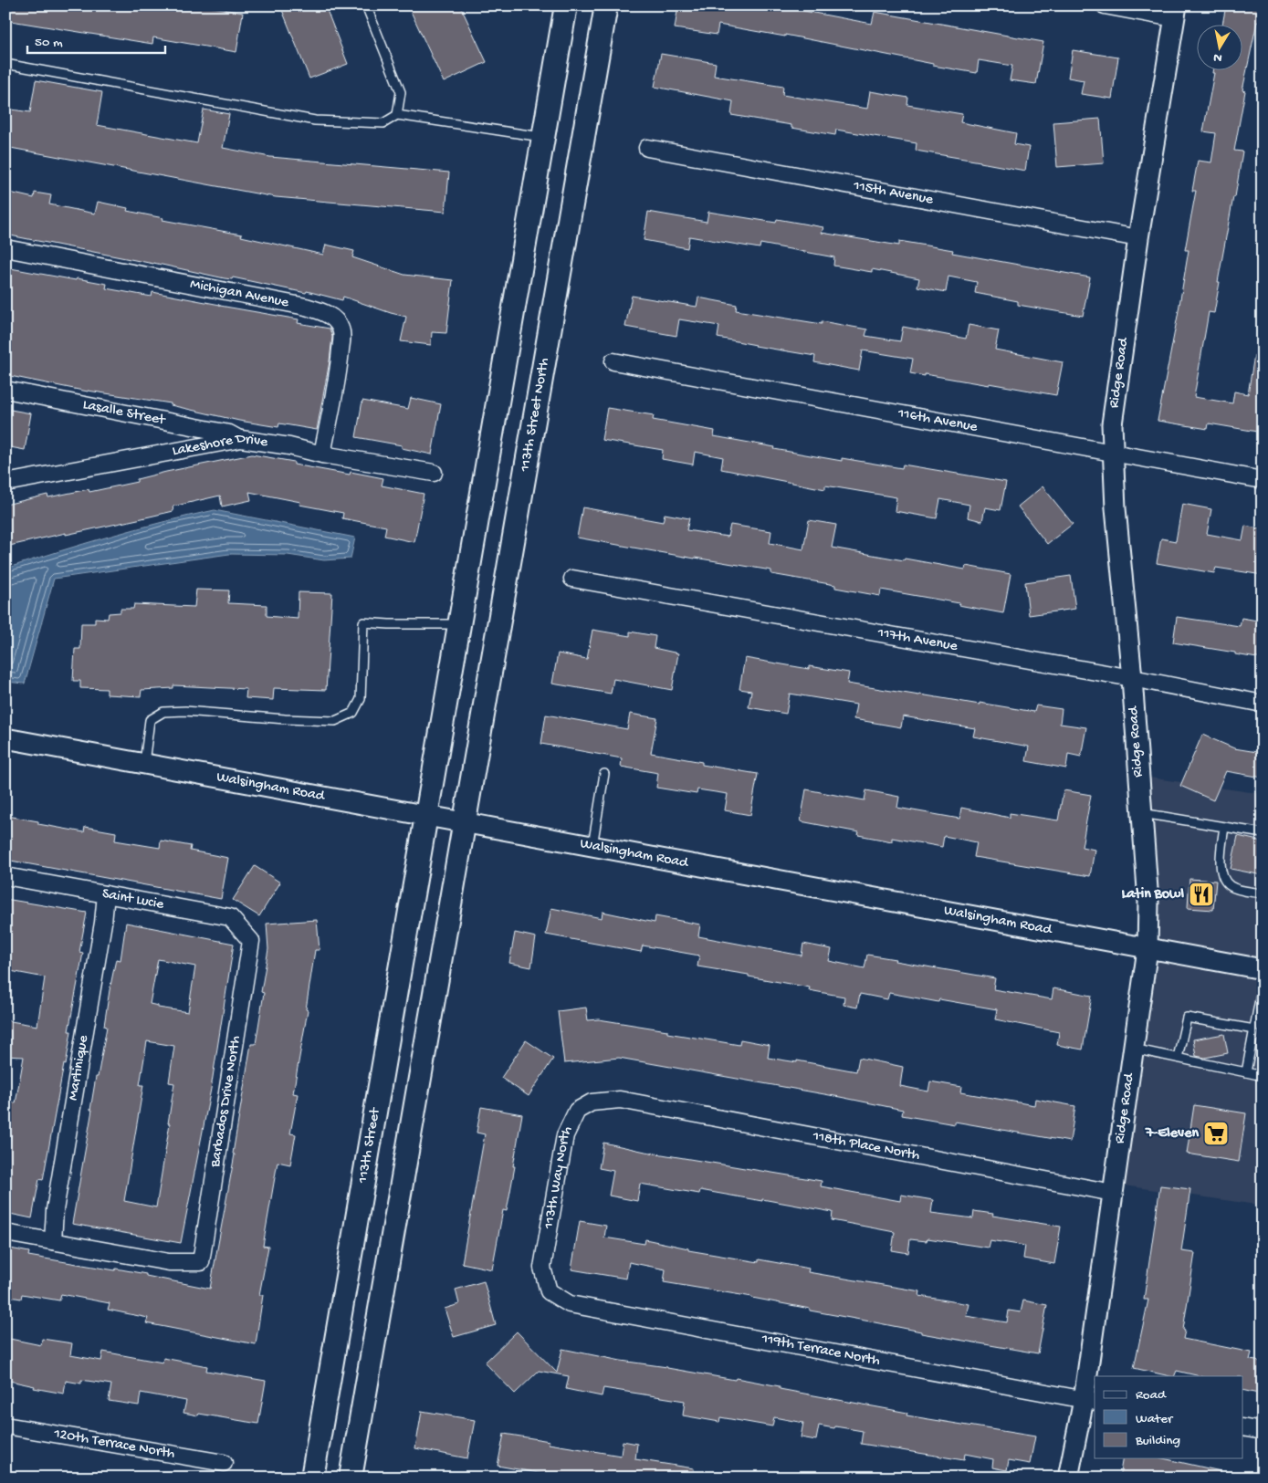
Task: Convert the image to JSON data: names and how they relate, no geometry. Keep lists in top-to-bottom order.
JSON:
{
  "streets": {
    "main road": ["113th Street North", "113th Street"],
    "street": [
      "115th Avenue",
      "Michigan Avenue",
      "Ridge Road",
      "Lasalle Street",
      "116th Avenue",
      "Lakeshore Drive",
      "117th Avenue",
      "Walsingham Road",
      "Saint Lucie",
      "Martinique",
      "Barbados Drive North",
      "118th Place North",
      "113th Way North",
      "119th Terrace North",
      "120th Terrace North"
    ]
  },
  "crossings": [
    ["115th Avenue", "Ridge Road"],
    ["Michigan Avenue", "Lakeshore Drive"],
    ["Ridge Road", "116th Avenue"],
    ["Ridge Road", "117th Avenue"],
    ["Ridge Road", "Walsingham Road"],
    ["Ridge Road", "118th Place North"],
    ["Ridge Road", "119th Terrace North"],
    ["Lasalle Street", "Lakeshore Drive"],
    ["113th Street North", "Walsingham Road"],
    ["Walsingham Road", "113th Street"],
    ["Saint Lucie", "Martinique"],
    ["Saint Lucie", "Barbados Drive North"],
    ["Martinique", "Barbados Drive North"],
    ["118th Place North", "113th Way North"],
    ["113th Way North", "119th Terrace North"]
  ],
  "places": {
    "restaurant": ["Latin Bowl"],
    "supermarket": ["7-Eleven"]
  },
  "legend": ["Road", "Water", "Building"],
  "scale_bar": "50 m",
  "north": "bottom"
}
